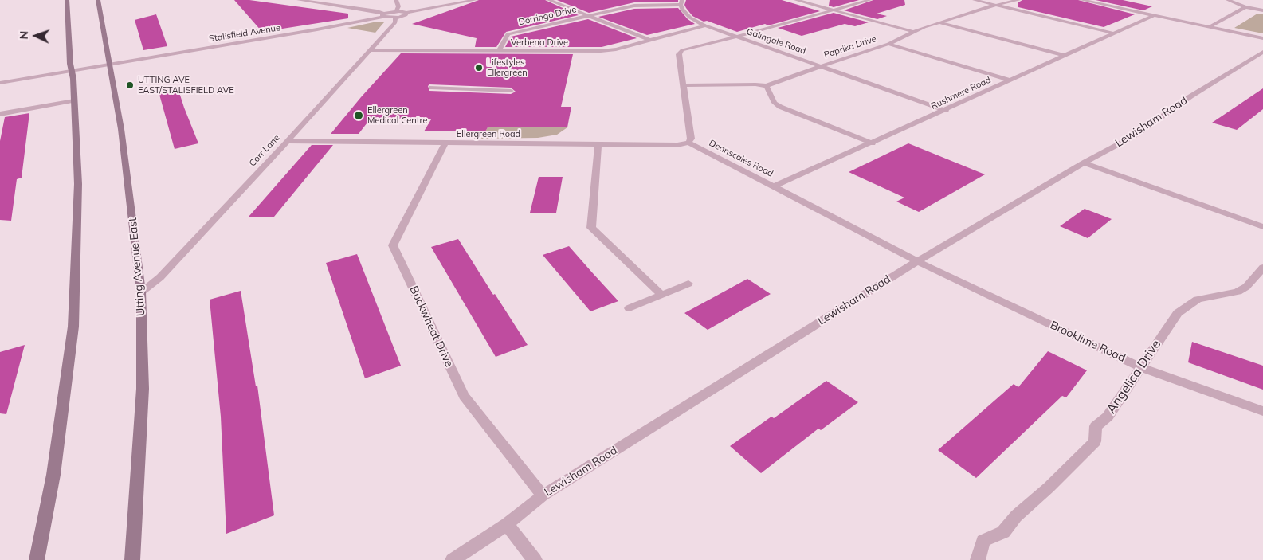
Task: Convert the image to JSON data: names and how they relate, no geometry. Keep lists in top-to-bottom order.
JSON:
{
  "streets": {
    "street": [
      "Dorringo Drive",
      "Stalisfield Avenue",
      "Galingale Road",
      "Verbena Drive",
      "Paprika Drive",
      "Rushmere Road",
      "Lewisham Road",
      "Ellergreen Road",
      "Carr Lane",
      "Deanscales Road",
      "Utting Avenue East",
      "Buckwheat Drive",
      "Brooklime Road",
      "Angelica Drive"
    ]
  },
  "crossings": [
    ["Dorringo Drive", "Galingale Road"],
    ["Dorringo Drive", "Verbena Drive"],
    ["Stalisfield Avenue", "Carr Lane"],
    ["Stalisfield Avenue", "Utting Avenue East"],
    ["Galingale Road", "Verbena Drive"],
    ["Galingale Road", "Paprika Drive"],
    ["Galingale Road", "Rushmere Road"],
    ["Verbena Drive", "Carr Lane"],
    ["Rushmere Road", "Deanscales Road"],
    ["Lewisham Road", "Deanscales Road"],
    ["Lewisham Road", "Buckwheat Drive"],
    ["Lewisham Road", "Brooklime Road"],
    ["Ellergreen Road", "Carr Lane"],
    ["Ellergreen Road", "Deanscales Road"],
    ["Ellergreen Road", "Buckwheat Drive"],
    ["Carr Lane", "Utting Avenue East"],
    ["Deanscales Road", "Brooklime Road"],
    ["Brooklime Road", "Angelica Drive"]
  ],
  "places": ["Lifestyles Ellergreen", "UTTING AVE EAST/STALISFIELD AVE", "Ellergreen Medical Centre"],
  "north": "left"
}
